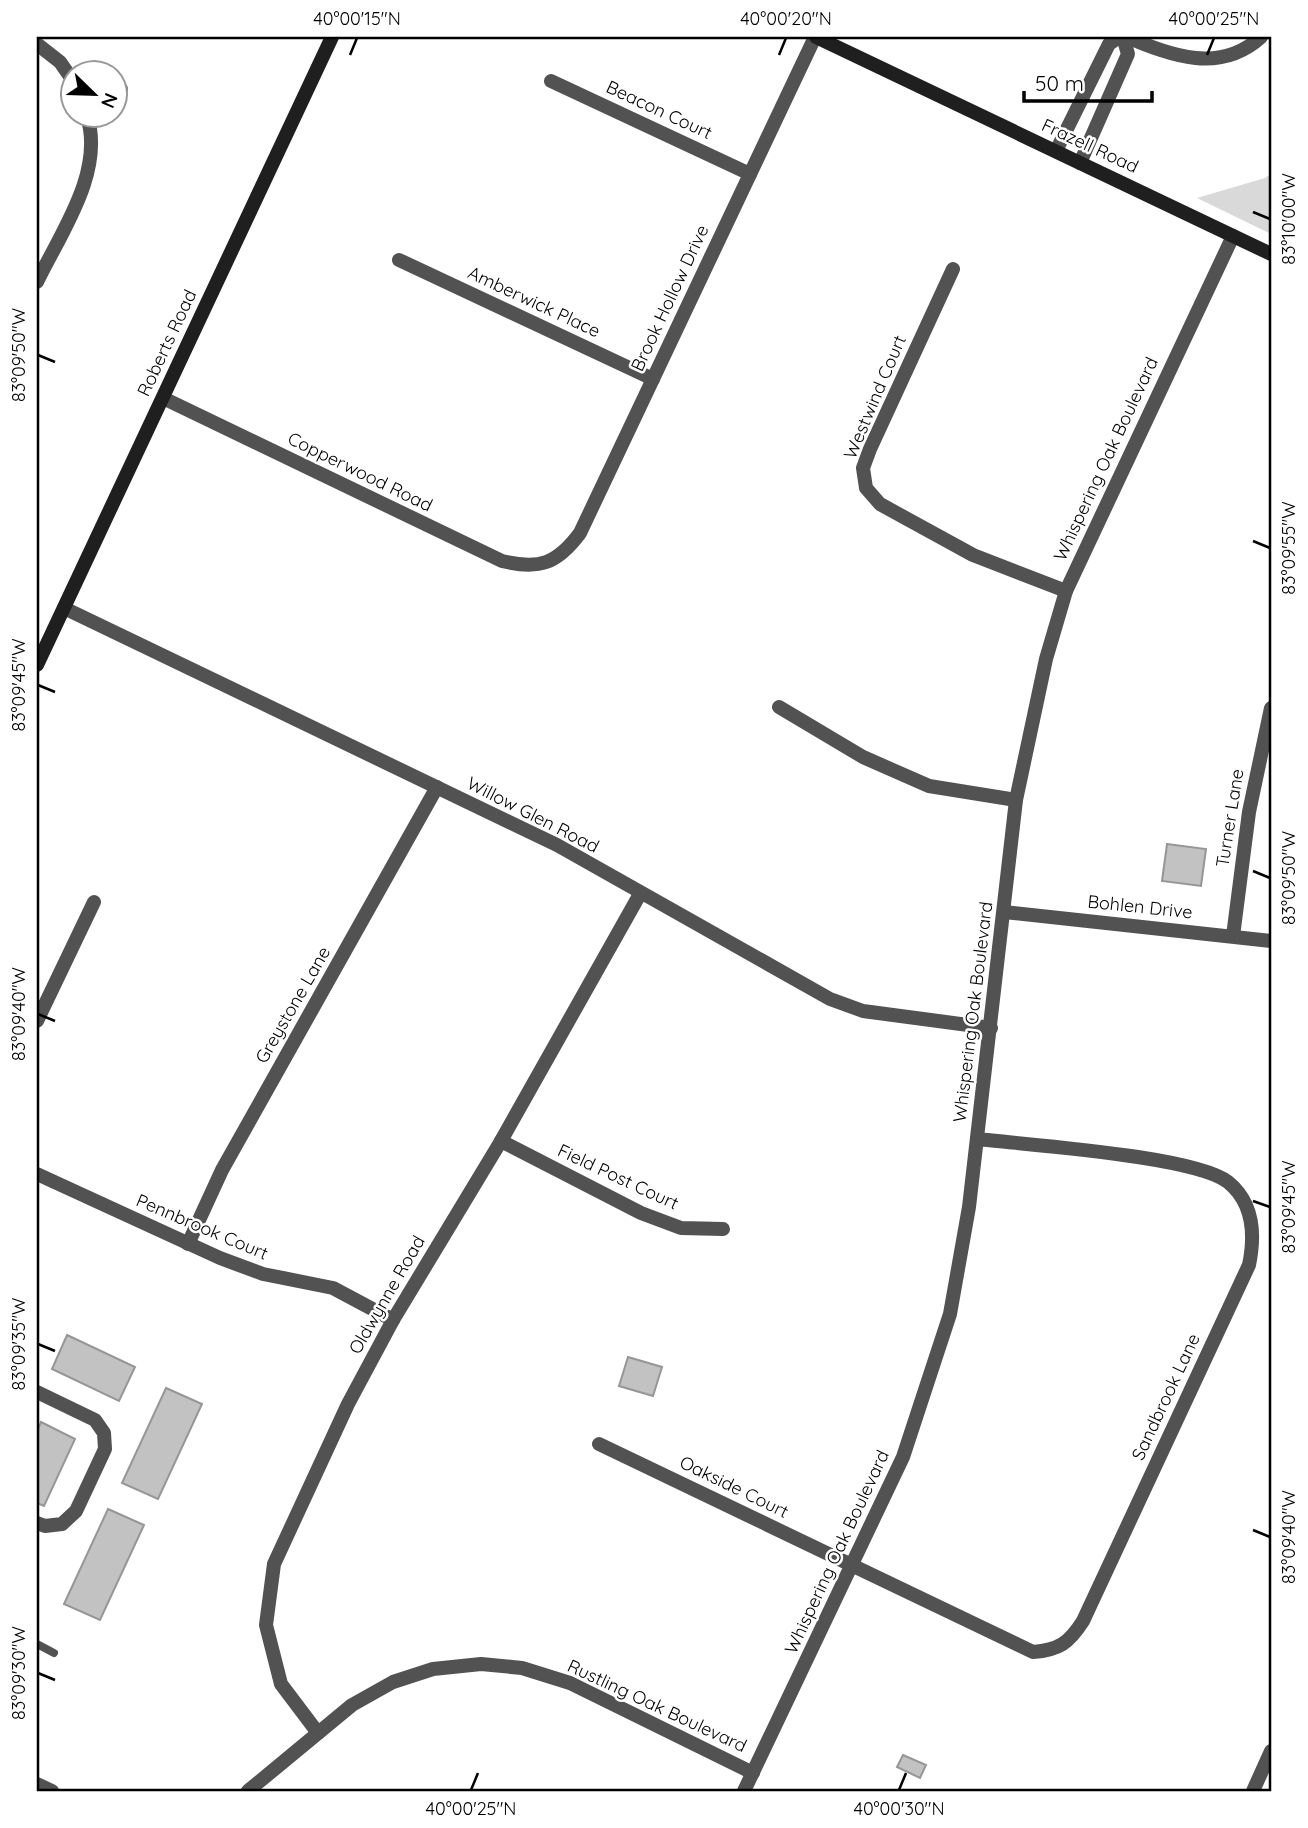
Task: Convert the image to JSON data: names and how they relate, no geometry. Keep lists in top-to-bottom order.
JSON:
{
  "streets": {
    "main road": ["Frazell Road", "Roberts Road"],
    "street": [
      "Beacon Court",
      "Brook Hollow Drive",
      "Amberwick Place",
      "Westwind Court",
      "Whispering Oak Boulevard",
      "Copperwood Road",
      "Willow Glen Road",
      "Turner Lane",
      "Bohlen Drive",
      "Greystone Lane",
      "Field Post Court",
      "Pennbrook Court",
      "Oldwynne Road",
      "Sandbrook Lane",
      "Oakside Court",
      "Rustling Oak Boulevard"
    ]
  },
  "crossings": [
    ["Beacon Court", "Brook Hollow Drive"],
    ["Frazell Road", "Brook Hollow Drive"],
    ["Frazell Road", "Whispering Oak Boulevard"],
    ["Brook Hollow Drive", "Amberwick Place"],
    ["Brook Hollow Drive", "Copperwood Road"],
    ["Roberts Road", "Copperwood Road"],
    ["Roberts Road", "Willow Glen Road"],
    ["Westwind Court", "Whispering Oak Boulevard"],
    ["Whispering Oak Boulevard", "Willow Glen Road"],
    ["Whispering Oak Boulevard", "Bohlen Drive"],
    ["Whispering Oak Boulevard", "Sandbrook Lane"],
    ["Whispering Oak Boulevard", "Oakside Court"],
    ["Whispering Oak Boulevard", "Rustling Oak Boulevard"],
    ["Willow Glen Road", "Greystone Lane"],
    ["Willow Glen Road", "Oldwynne Road"],
    ["Turner Lane", "Bohlen Drive"],
    ["Greystone Lane", "Pennbrook Court"],
    ["Field Post Court", "Oldwynne Road"],
    ["Pennbrook Court", "Oldwynne Road"],
    ["Oldwynne Road", "Rustling Oak Boulevard"],
    ["Sandbrook Lane", "Oakside Court"]
  ],
  "scale_bar": "50 m",
  "north": "bottom right",
  "coordinates": [
    "40°00'15\"N",
    "40°00'20\"N",
    "40°00'25\"N",
    "83°10'00\"W",
    "83°09'50\"W",
    "83°09'55\"W",
    "83°09'45\"W",
    "83°09'40\"W",
    "83°09'35\"W",
    "83°09'30\"W",
    "40°00'30\"N"
  ]
}
